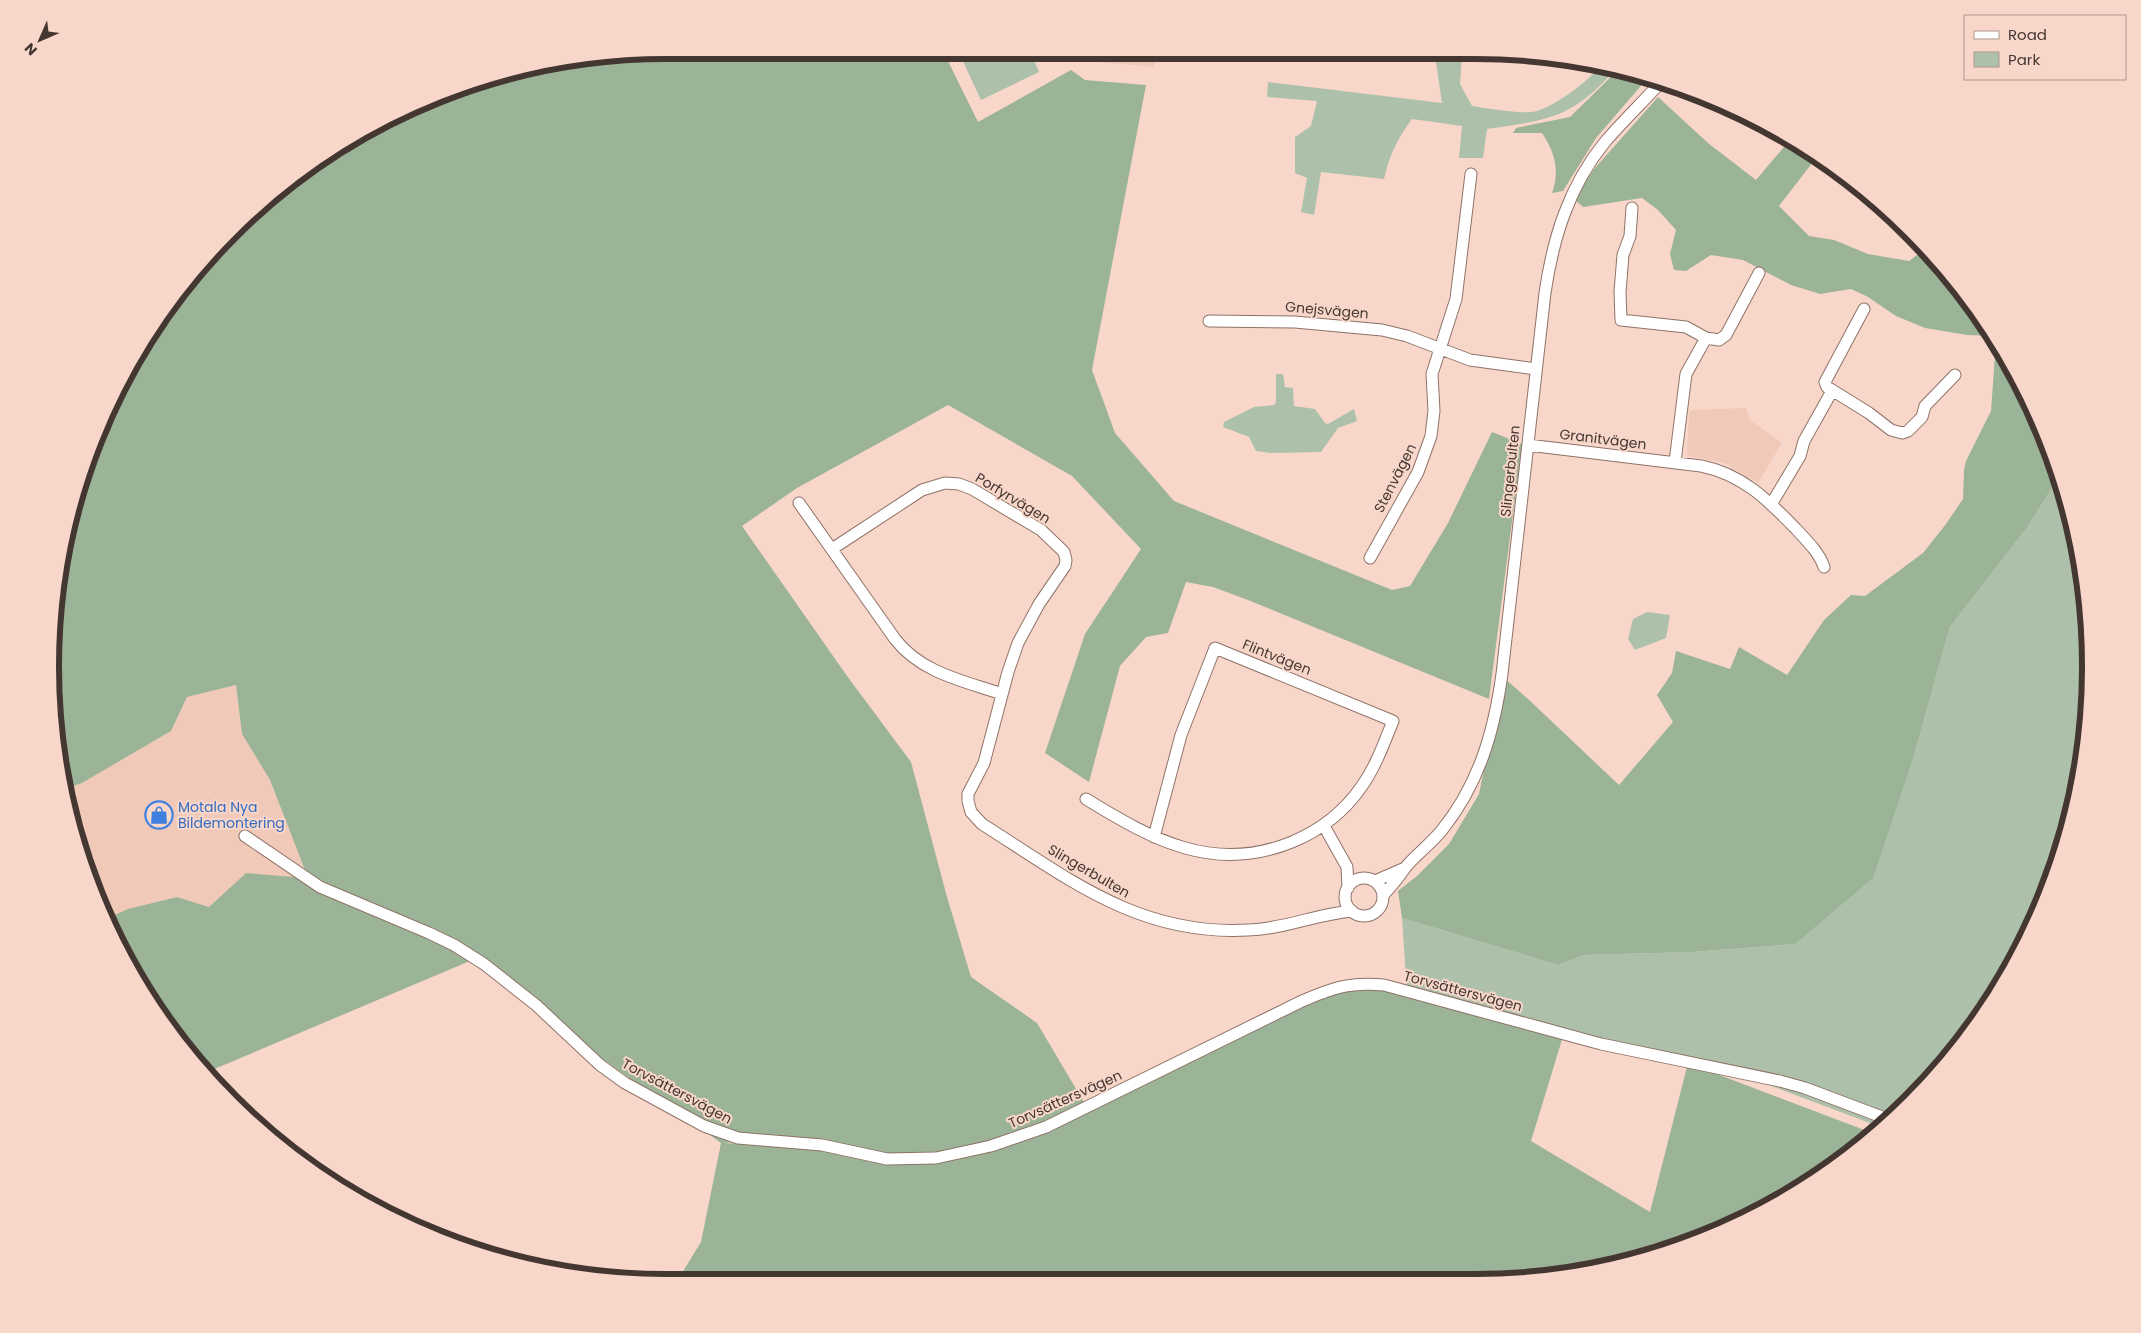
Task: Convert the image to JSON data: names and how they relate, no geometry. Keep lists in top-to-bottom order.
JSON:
{
  "streets": {
    "street": [
      "Gnejsvägen",
      "Granitvägen",
      "Slingerbulten",
      "Stenvägen",
      "Porfyrvägen",
      "Flintvägen",
      "Torvsättersvägen"
    ]
  },
  "crossings": [
    ["Gnejsvägen", "Slingerbulten"],
    ["Gnejsvägen", "Stenvägen"],
    ["Granitvägen", "Slingerbulten"],
    ["Slingerbulten", "Porfyrvägen"]
  ],
  "places": {
    "shop": ["Motala Nya Bildemontering"]
  },
  "legend": ["Road", "Park"],
  "north": "bottom left"
}
